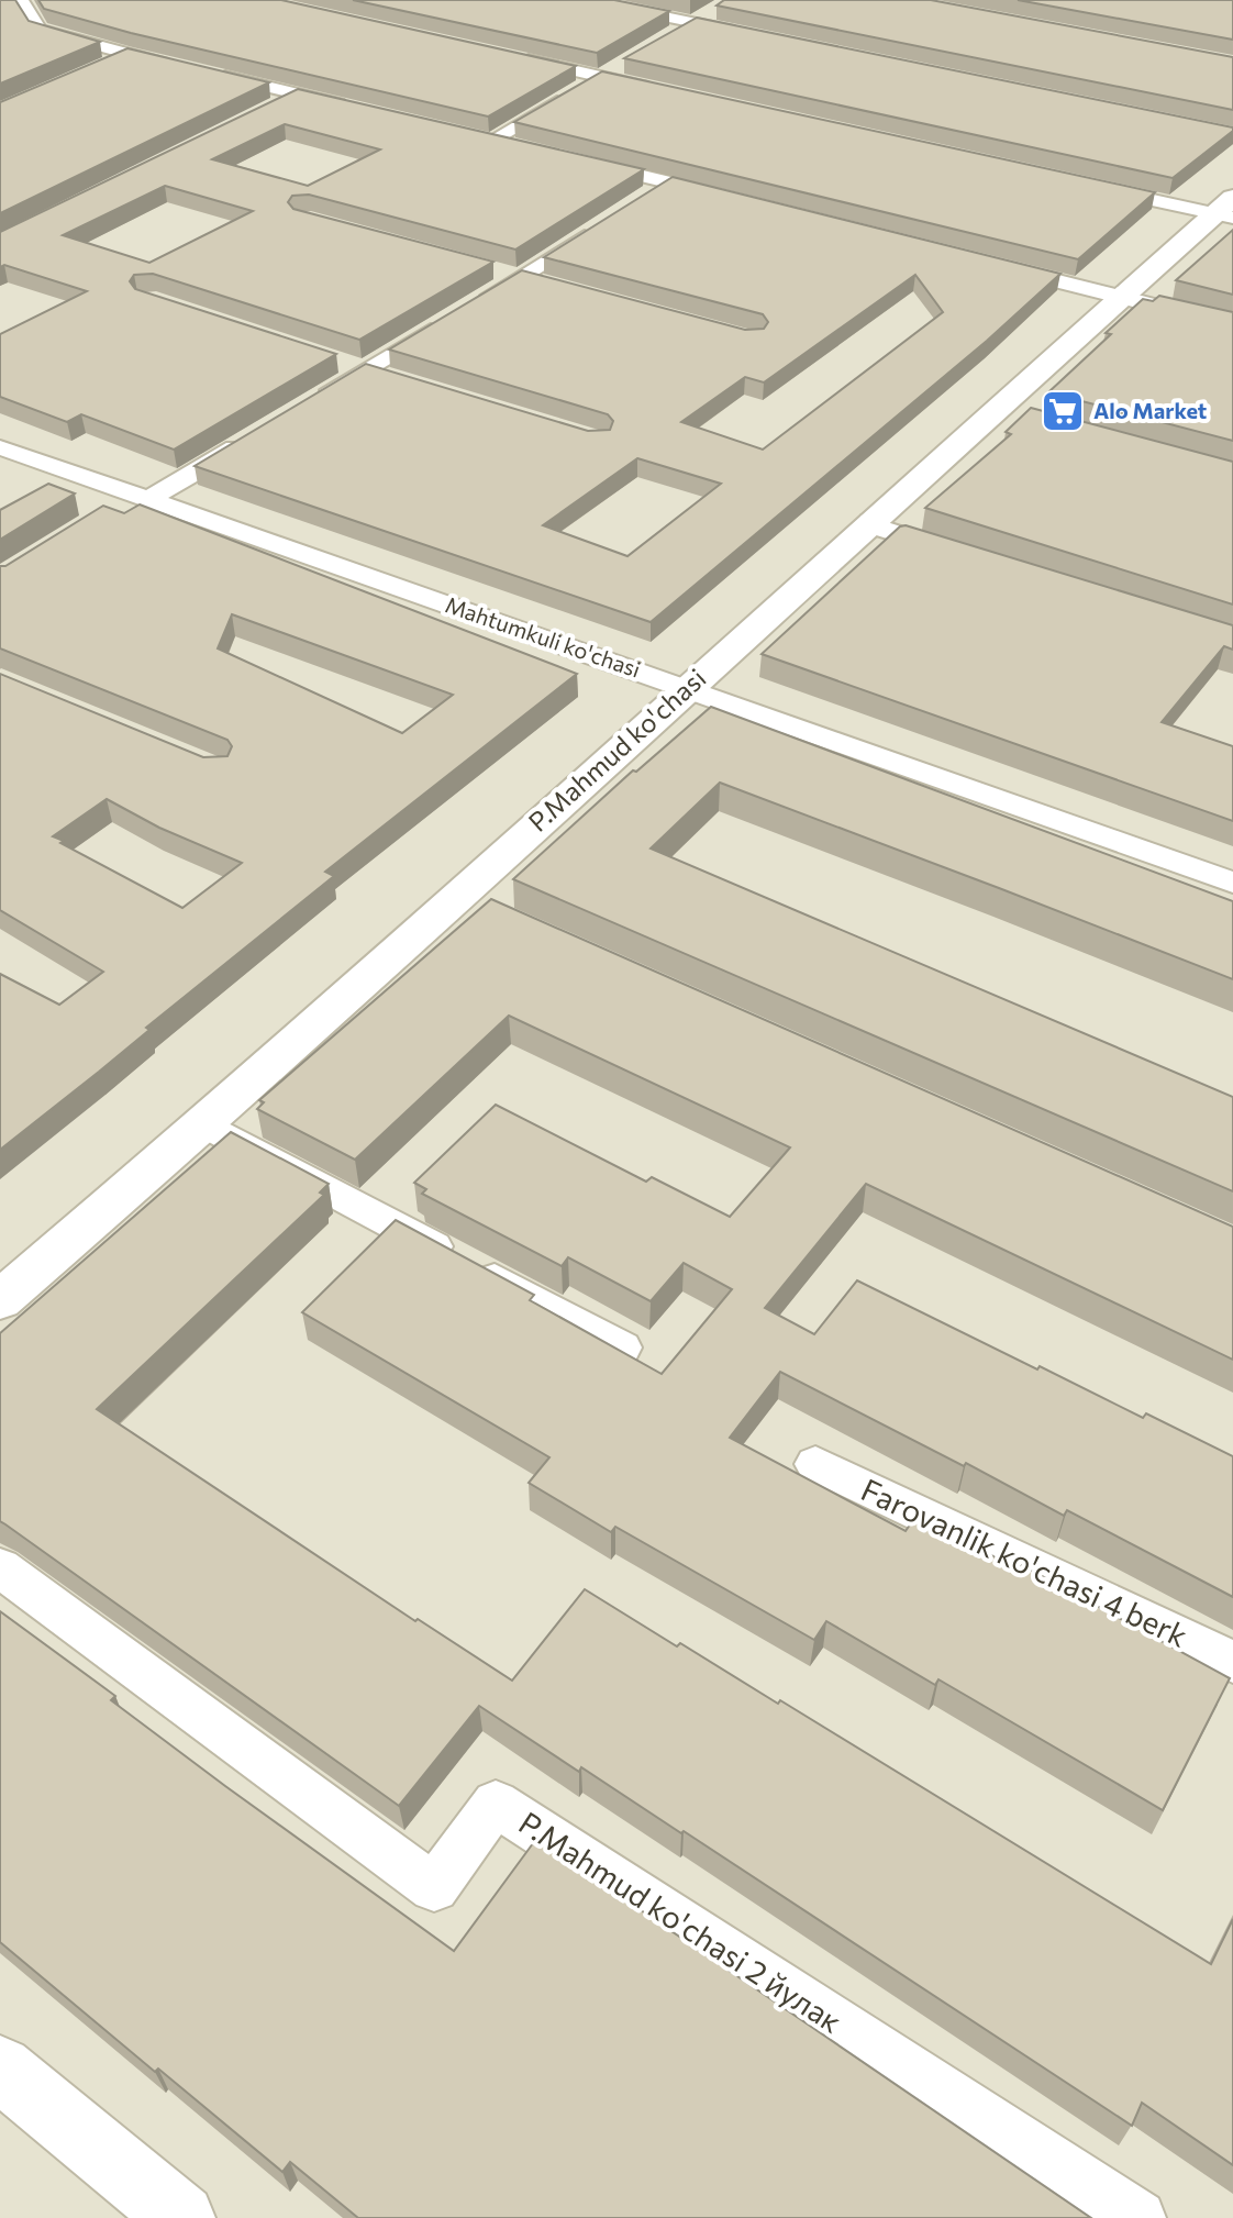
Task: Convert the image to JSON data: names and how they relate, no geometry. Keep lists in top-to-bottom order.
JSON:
{
  "streets": {
    "street": [
      "Mahtumkuli ko'chasi",
      "P.Mahmud ko'chasi",
      "Farovanlik ko'chasi 4 berk",
      "P.Mahmud ko'chasi 2 йулак"
    ]
  },
  "crossings": [
    ["Mahtumkuli ko'chasi", "P.Mahmud ko'chasi"]
  ],
  "places": {
    "supermarket": ["Alo Market"]
  }
}
